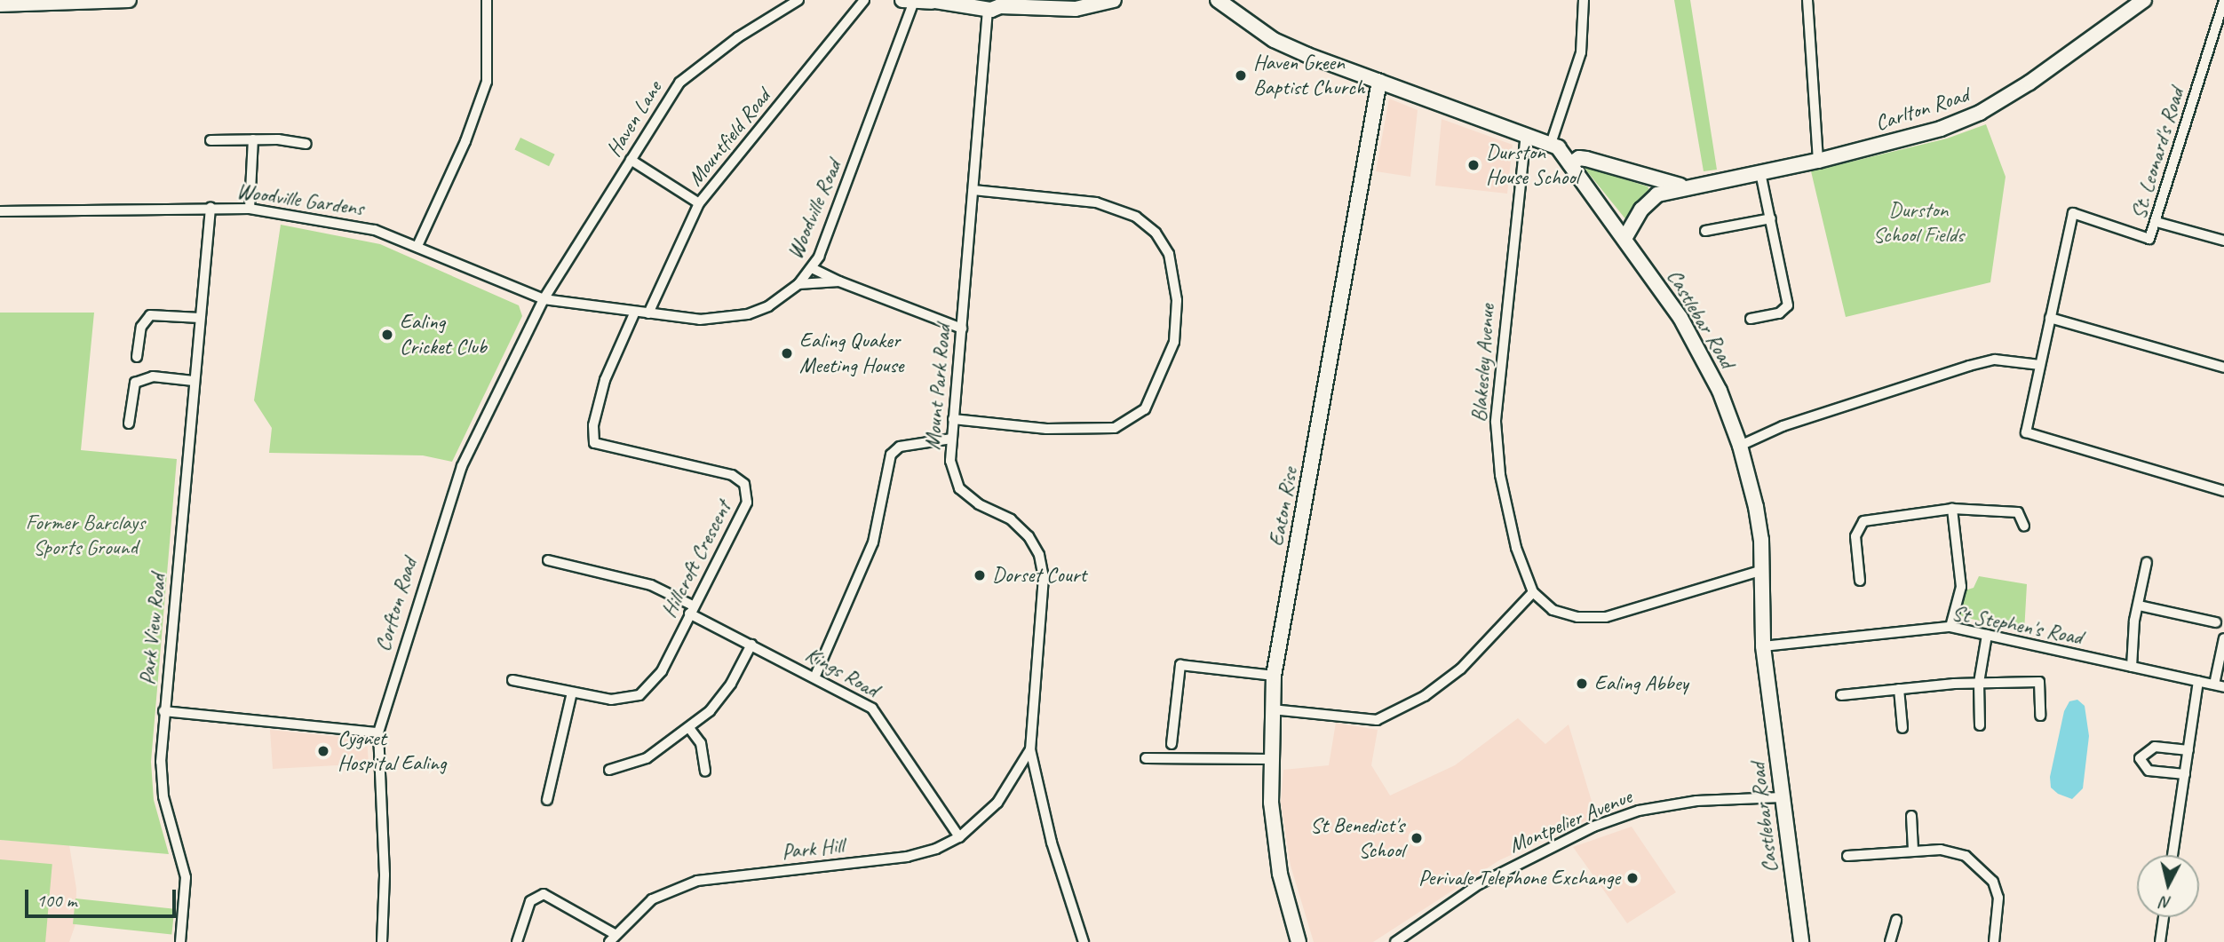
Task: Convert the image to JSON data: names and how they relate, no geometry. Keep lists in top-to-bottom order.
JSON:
{
  "streets": {
    "street": [
      "Carlton Road",
      "Haven Lane",
      "Mountfield Road",
      "St. Leonard's Road",
      "Woodville Gardens",
      "Woodville Road",
      "Castlebar Road",
      "Blakesley Avenue",
      "Mount Park Road",
      "Eaton Rise",
      "Hillcroft Crescent",
      "Corfton Road",
      "St Stephen's Road",
      "Park View Road",
      "Kings Road",
      "Montpelier Avenue",
      "Park Hill"
    ]
  },
  "crossings": [
    ["Carlton Road", "Castlebar Road"],
    ["Haven Lane", "Woodville Gardens"],
    ["Haven Lane", "Woodville Road"],
    ["Haven Lane", "Corfton Road"],
    ["Mountfield Road", "Woodville Road"],
    ["Woodville Gardens", "Woodville Road"],
    ["Woodville Gardens", "Corfton Road"],
    ["Woodville Gardens", "Park View Road"],
    ["Woodville Road", "Hillcroft Crescent"],
    ["Woodville Road", "Corfton Road"],
    ["Castlebar Road", "Blakesley Avenue"],
    ["Castlebar Road", "Eaton Rise"],
    ["Castlebar Road", "St Stephen's Road"],
    ["Castlebar Road", "Montpelier Avenue"],
    ["Mount Park Road", "Park Hill"],
    ["Hillcroft Crescent", "Kings Road"],
    ["Kings Road", "Park Hill"]
  ],
  "parks": ["Durston School Fields", "Former Barclays Sports Ground"],
  "places": [
    "Haven Green Baptist Church",
    "Durston House School",
    "Ealing Cricket Club",
    "Ealing Quaker Meeting House",
    "Dorset Court",
    "Ealing Abbey",
    "Cygnet Hospital Ealing",
    "St Benedict's School",
    "Perivale Telephone Exchange"
  ],
  "scale_bar": "100 m",
  "north": "bottom"
}
